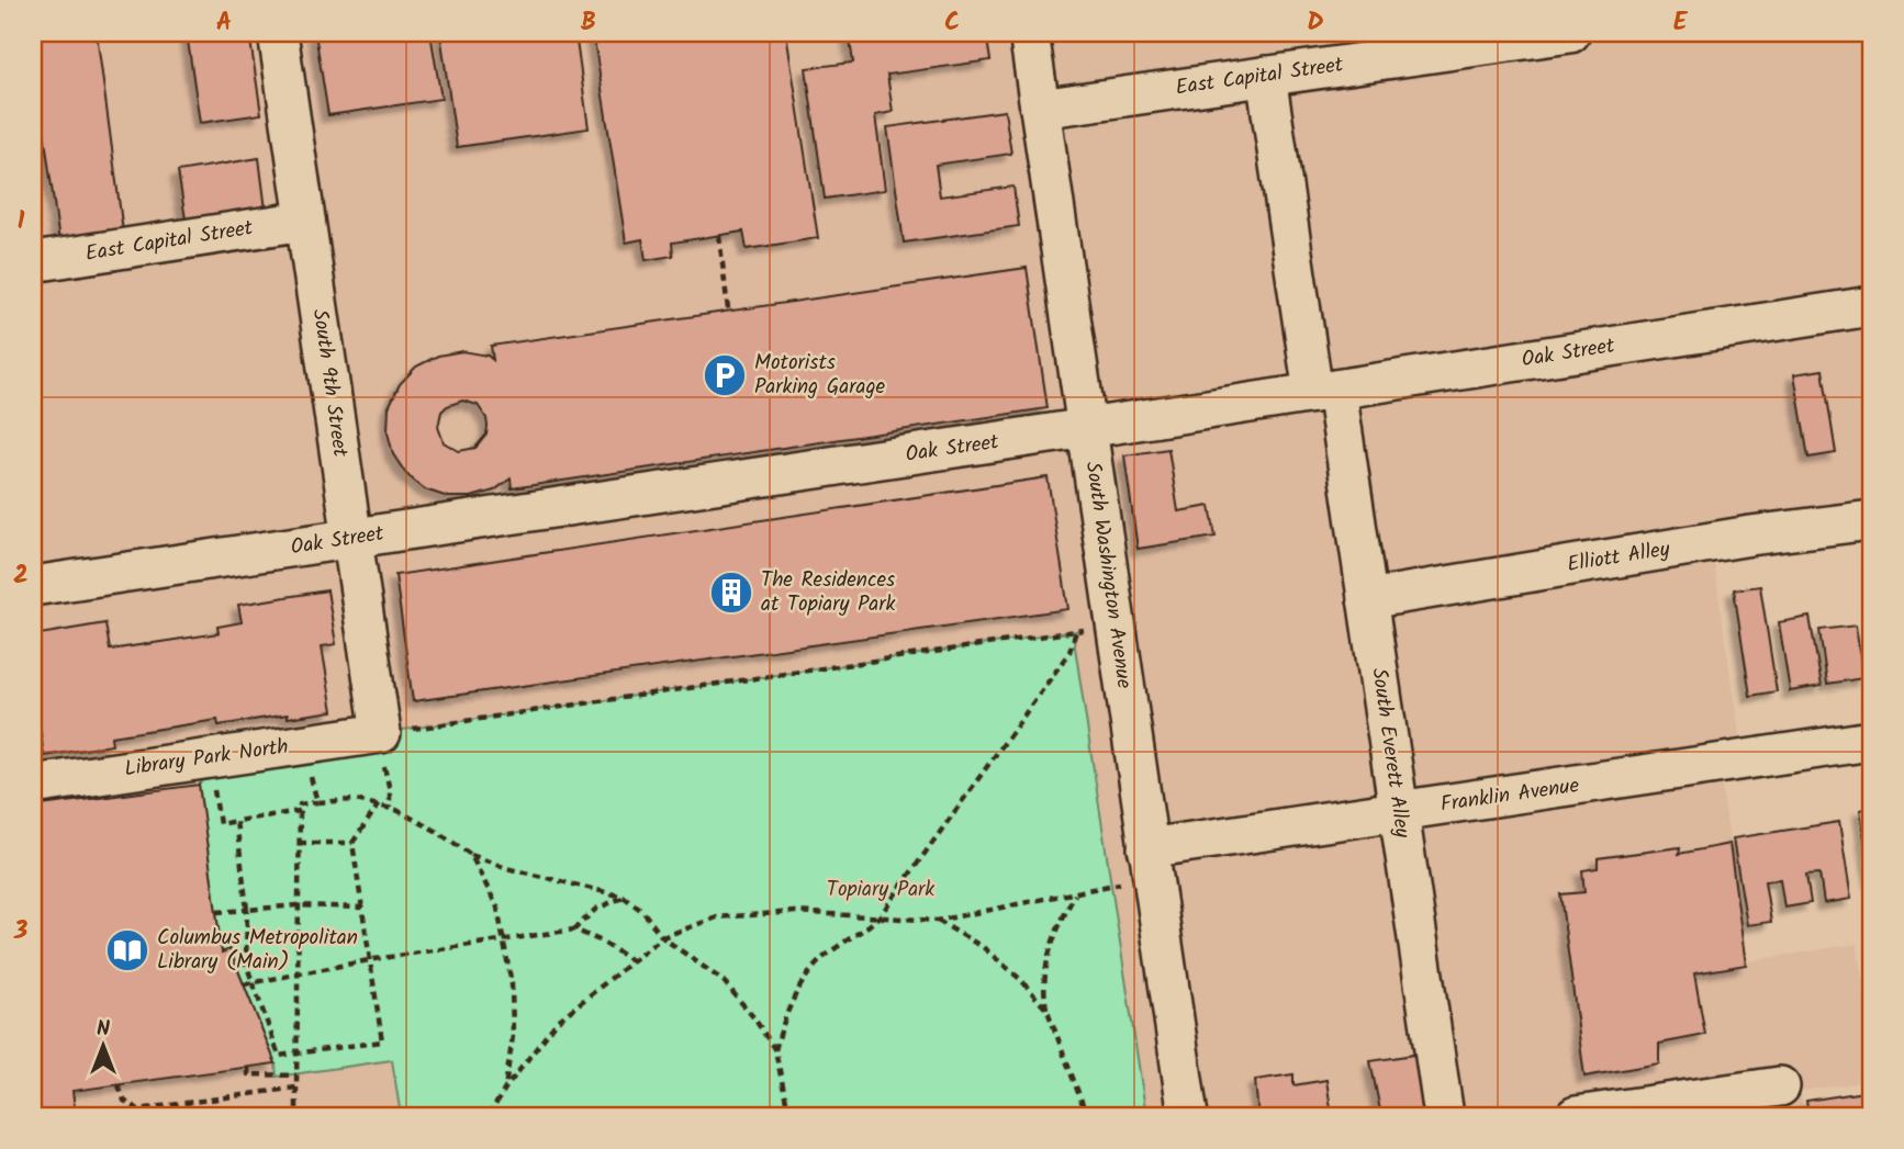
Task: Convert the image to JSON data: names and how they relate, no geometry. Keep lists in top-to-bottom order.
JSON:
{
  "streets": {
    "street": [
      "East Capital Street",
      "Oak Street",
      "South 9th Street",
      "Elliott Alley",
      "South Washington Avenue",
      "South Everett Alley",
      "Library Park North",
      "Franklin Avenue"
    ]
  },
  "crossings": [
    ["East Capital Street", "South 9th Street"],
    ["East Capital Street", "South Washington Avenue"],
    ["East Capital Street", "South Everett Alley"],
    ["Oak Street", "South 9th Street"],
    ["Oak Street", "South Washington Avenue"],
    ["Oak Street", "South Everett Alley"],
    ["South 9th Street", "Library Park North"],
    ["Elliott Alley", "South Everett Alley"],
    ["South Washington Avenue", "Franklin Avenue"],
    ["South Everett Alley", "Franklin Avenue"]
  ],
  "parks": ["Topiary Park"],
  "places": {
    "parking": ["Motorists Parking Garage"],
    "building": ["The Residences at Topiary Park"],
    "library": ["Columbus Metropolitan Library (Main)"]
  },
  "north": "top",
  "grid": {
    "columns": [
      "A",
      "B",
      "C",
      "D",
      "E"
    ],
    "rows": ["1", "2", "3"]
  }
}
